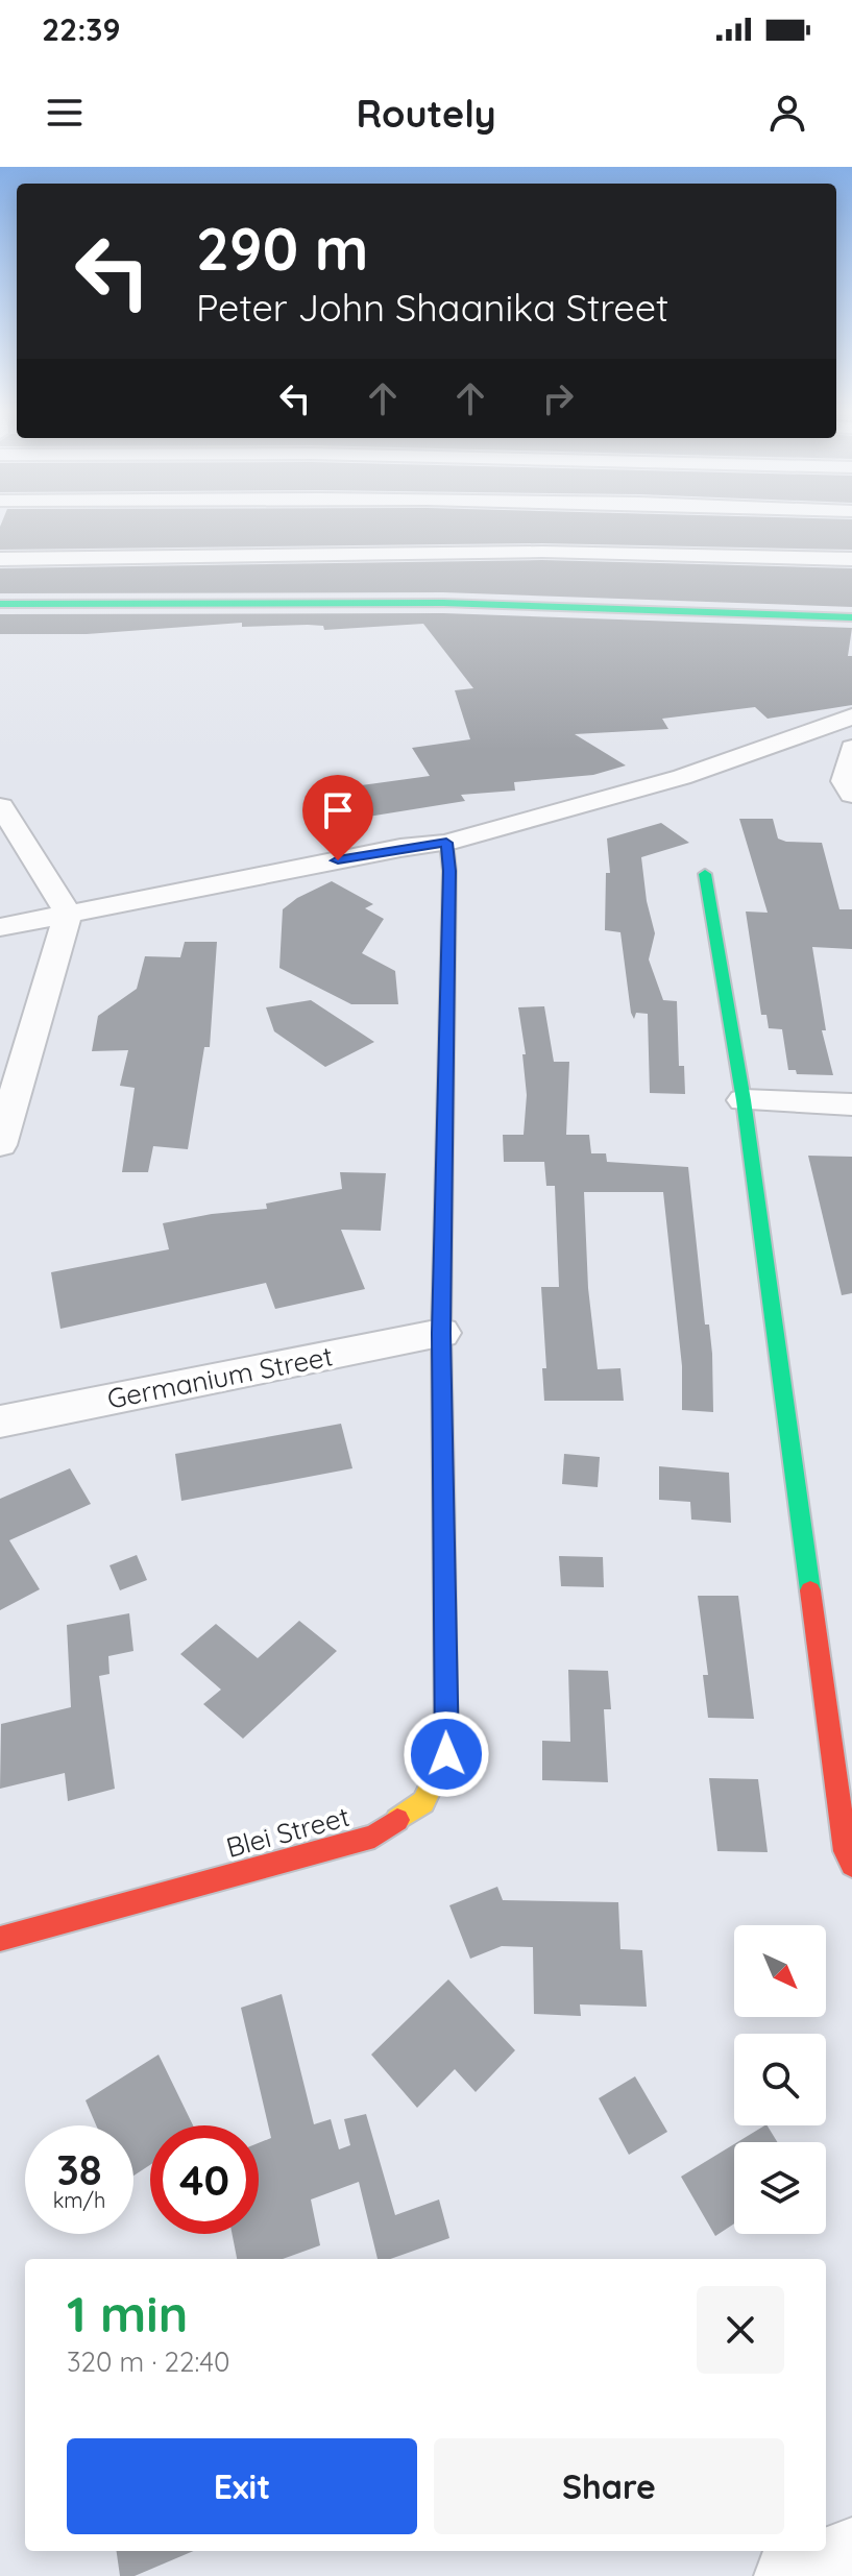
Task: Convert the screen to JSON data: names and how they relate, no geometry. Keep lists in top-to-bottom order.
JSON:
{
  "streets": {
    "street": ["Germanium Street", "Blei Street"]
  },
  "crossings": [
    ["Germanium Street", "Blei Street"]
  ],
  "north": "bottom right",
  "page": {
    "status": "22:39",
    "header": "Routely",
    "turn": ["290 m", "Peter John Shaanika Street"],
    "speed": "38 km/h",
    "limit": "40",
    "heading": ["1 min", "320 m · 22:40"],
    "buttons": ["Exit", "Share"]
  }
}
